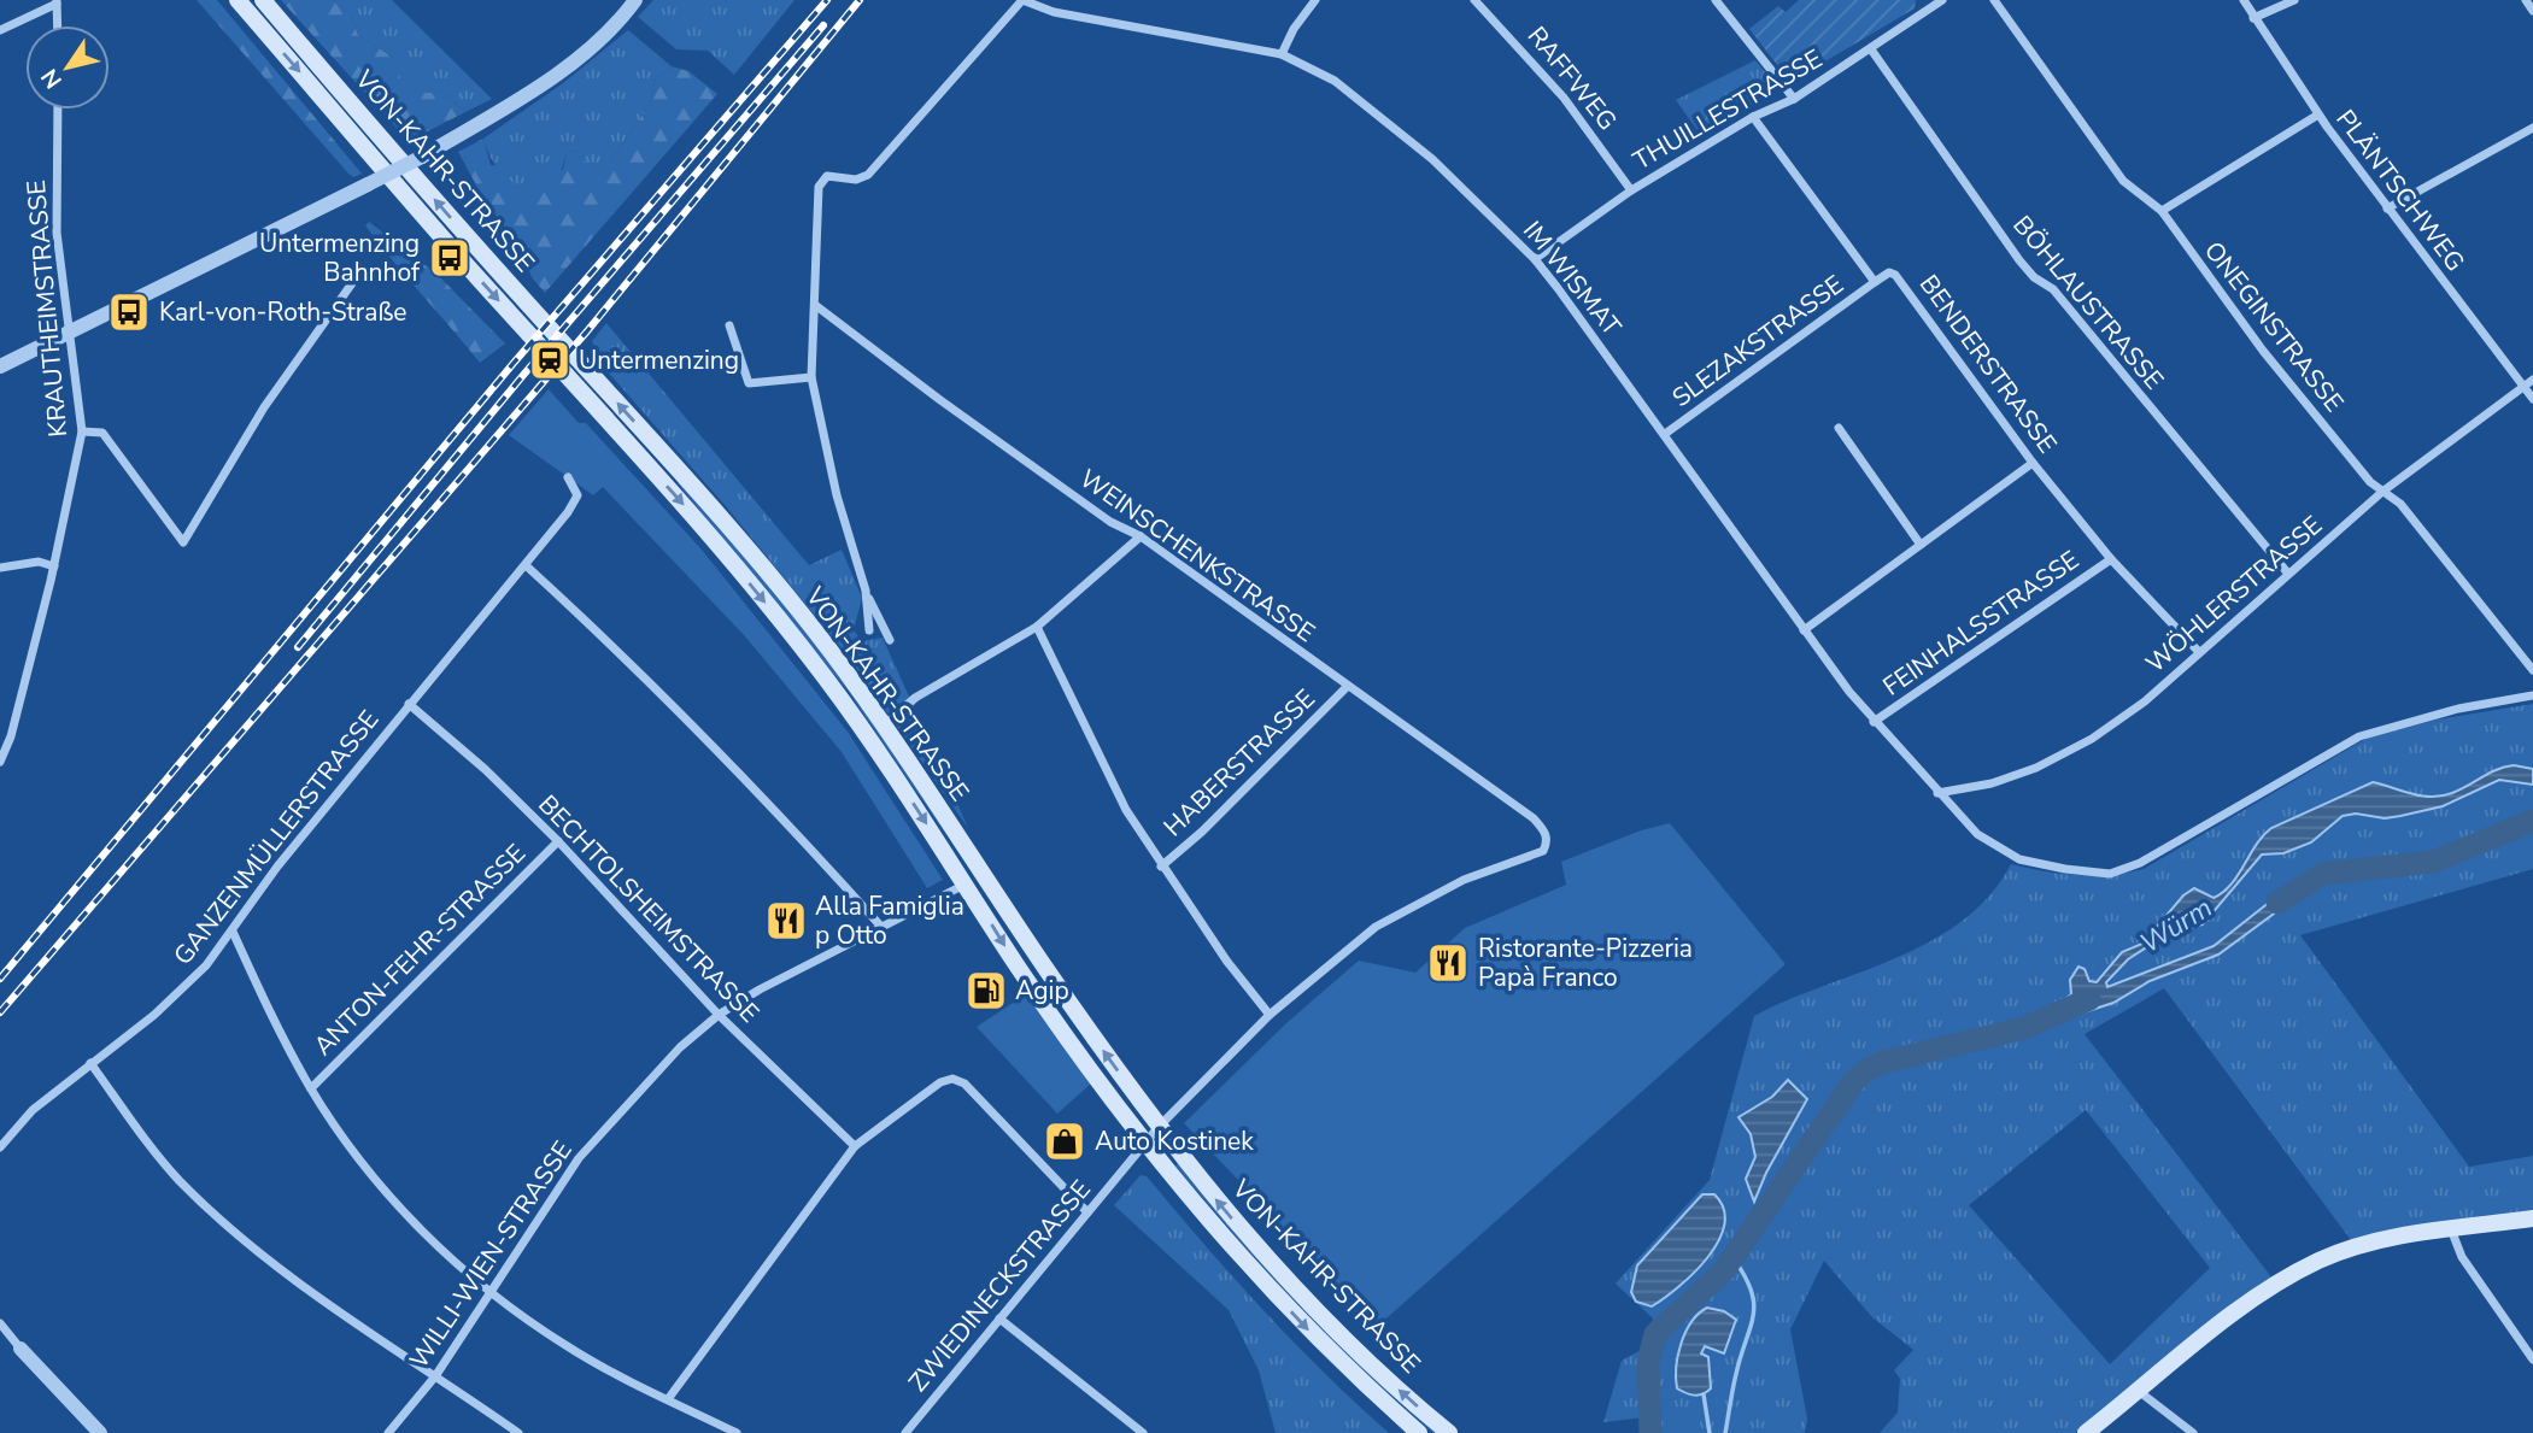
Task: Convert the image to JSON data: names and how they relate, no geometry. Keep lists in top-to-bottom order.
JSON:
{
  "streets": {
    "main road": ["VON-KAHR-STRASSE"],
    "street": [
      "RAFFWEG",
      "THUILLESTRASSE",
      "PLÄNTSCHWEG",
      "IM WISMAT",
      "BÖHLAUSTRASSE",
      "KRAUTHEIMSTRASSE",
      "ONEGINSTRASSE",
      "SLEZAKSTRASSE",
      "BENDERSTRASSE",
      "WEINSCHENKSTRASSE",
      "WÖHLERSTRASSE",
      "FEINHALSSTRASSE",
      "HABERSTRASSE",
      "GANZENMÜLLERSTRASSE",
      "BECHTOLSHEIMSTRASSE",
      "ANTON-FEHR-STRASSE",
      "WILLI-WIEN-STRASSE",
      "ZWIEDINECKSTRASSE"
    ]
  },
  "crossings": [
    ["RAFFWEG", "THUILLESTRASSE"],
    ["THUILLESTRASSE", "IM WISMAT"],
    ["THUILLESTRASSE", "BÖHLAUSTRASSE"],
    ["VON-KAHR-STRASSE", "WILLI-WIEN-STRASSE"],
    ["VON-KAHR-STRASSE", "ZWIEDINECKSTRASSE"],
    ["PLÄNTSCHWEG", "WÖHLERSTRASSE"],
    ["IM WISMAT", "SLEZAKSTRASSE"],
    ["IM WISMAT", "WÖHLERSTRASSE"],
    ["IM WISMAT", "FEINHALSSTRASSE"],
    ["BÖHLAUSTRASSE", "WÖHLERSTRASSE"],
    ["ONEGINSTRASSE", "WÖHLERSTRASSE"],
    ["SLEZAKSTRASSE", "BENDERSTRASSE"],
    ["BENDERSTRASSE", "WÖHLERSTRASSE"],
    ["BENDERSTRASSE", "FEINHALSSTRASSE"],
    ["WEINSCHENKSTRASSE", "HABERSTRASSE"],
    ["WEINSCHENKSTRASSE", "ZWIEDINECKSTRASSE"],
    ["GANZENMÜLLERSTRASSE", "BECHTOLSHEIMSTRASSE"],
    ["BECHTOLSHEIMSTRASSE", "ANTON-FEHR-STRASSE"],
    ["BECHTOLSHEIMSTRASSE", "WILLI-WIEN-STRASSE"]
  ],
  "water": ["Würm"],
  "places": {
    "bus stop": ["Untermenzing Bahnhof", "Karl-von-Roth-Straße"],
    "station": ["Untermenzing"],
    "restaurant": ["Alla Famiglia p Otto", "Ristorante-Pizzeria Papà Franco"],
    "fuel station": ["Agip"],
    "shop": ["Auto Kostinek"]
  },
  "north": "bottom left"
}
